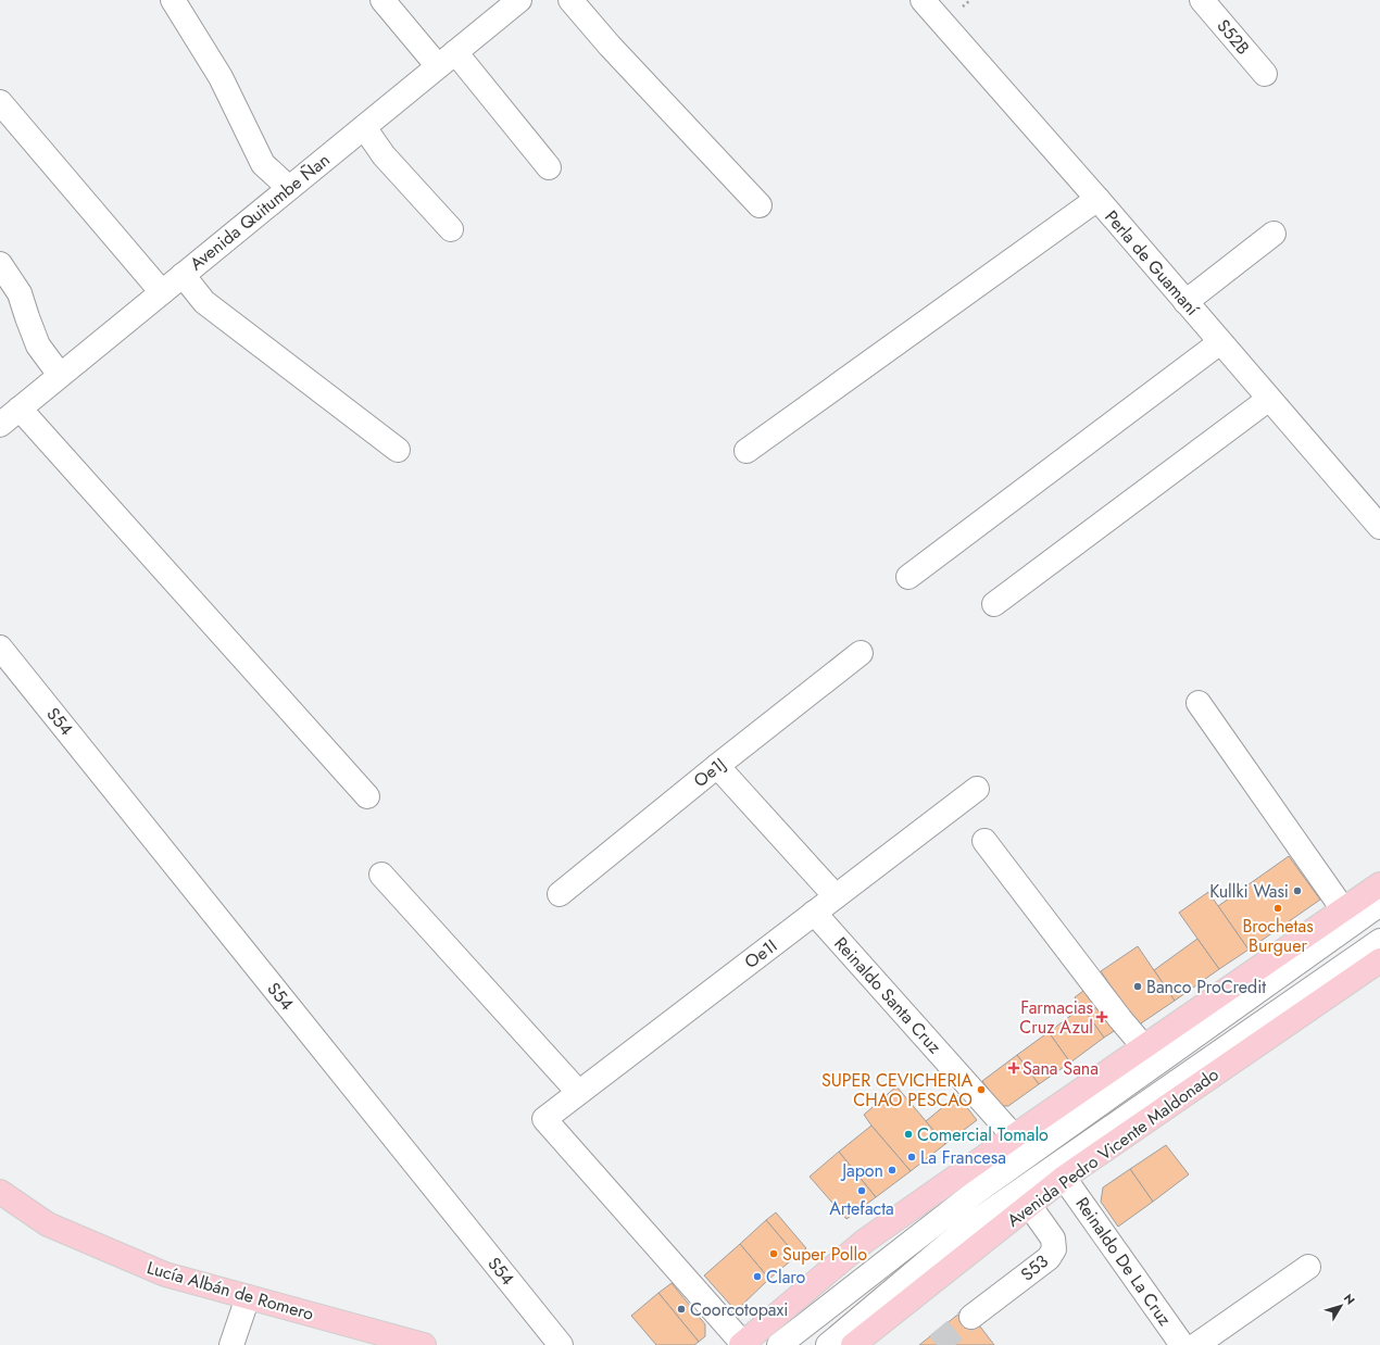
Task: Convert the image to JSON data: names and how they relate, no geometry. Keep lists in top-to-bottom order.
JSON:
{
  "streets": {
    "main road": ["Avenida Pedro Vicente Maldonado", "Lucía Albán de Romero"],
    "street": [
      "S52B",
      "Avenida Quitumbe Ñan",
      "Perla de Guamaní",
      "S54",
      "Oe1J",
      "Oe1I",
      "Reinaldo Santa Cruz",
      "Reinaldo De La Cruz",
      "S53"
    ]
  },
  "crossings": [
    ["Oe1I", "Reinaldo Santa Cruz"],
    ["Avenida Pedro Vicente Maldonado", "Reinaldo De La Cruz"],
    ["Avenida Pedro Vicente Maldonado", "S53"]
  ],
  "places": {
    "other": [
      "Kullki Wasi",
      "Brochetas Burguer",
      "Banco ProCredit",
      "SUPER CEVICHERIA CHAO PESCAO",
      "Comercial Tomalo",
      "La Francesa",
      "Japon",
      "Artefacta",
      "Super Pollo",
      "Claro",
      "Coorcotopaxi"
    ],
    "health": ["Farmacias Cruz Azul", "Sana Sana"]
  },
  "north": "top right"
}
